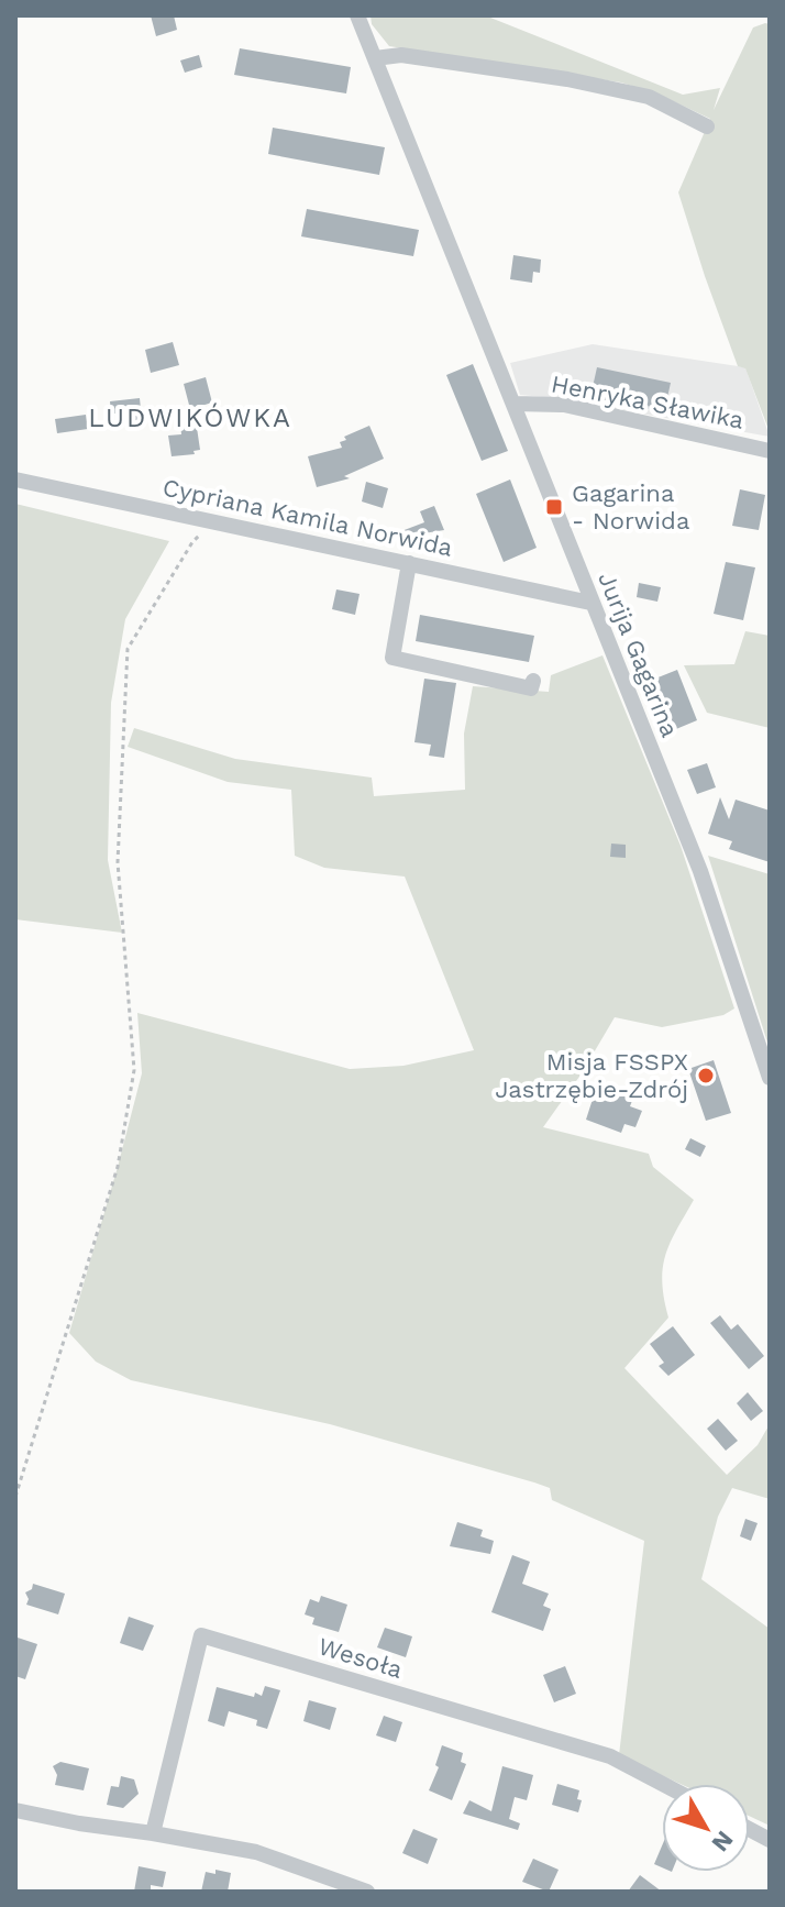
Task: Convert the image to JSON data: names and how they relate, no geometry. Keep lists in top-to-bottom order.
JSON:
{
  "streets": {
    "street": [
      "Henryka Sławika",
      "Cypriana Kamila Norwida",
      "Jurija Gagarina",
      "Wesoła"
    ]
  },
  "crossings": [
    ["Henryka Sławika", "Jurija Gagarina"],
    ["Cypriana Kamila Norwida", "Jurija Gagarina"]
  ],
  "districts": ["LUDWIKÓWKA"],
  "places": {
    "transit": ["Gagarina - Norwida"],
    "other": ["Misja FSSPX Jastrzębie-Zdrój"]
  },
  "north": "bottom right"
}
